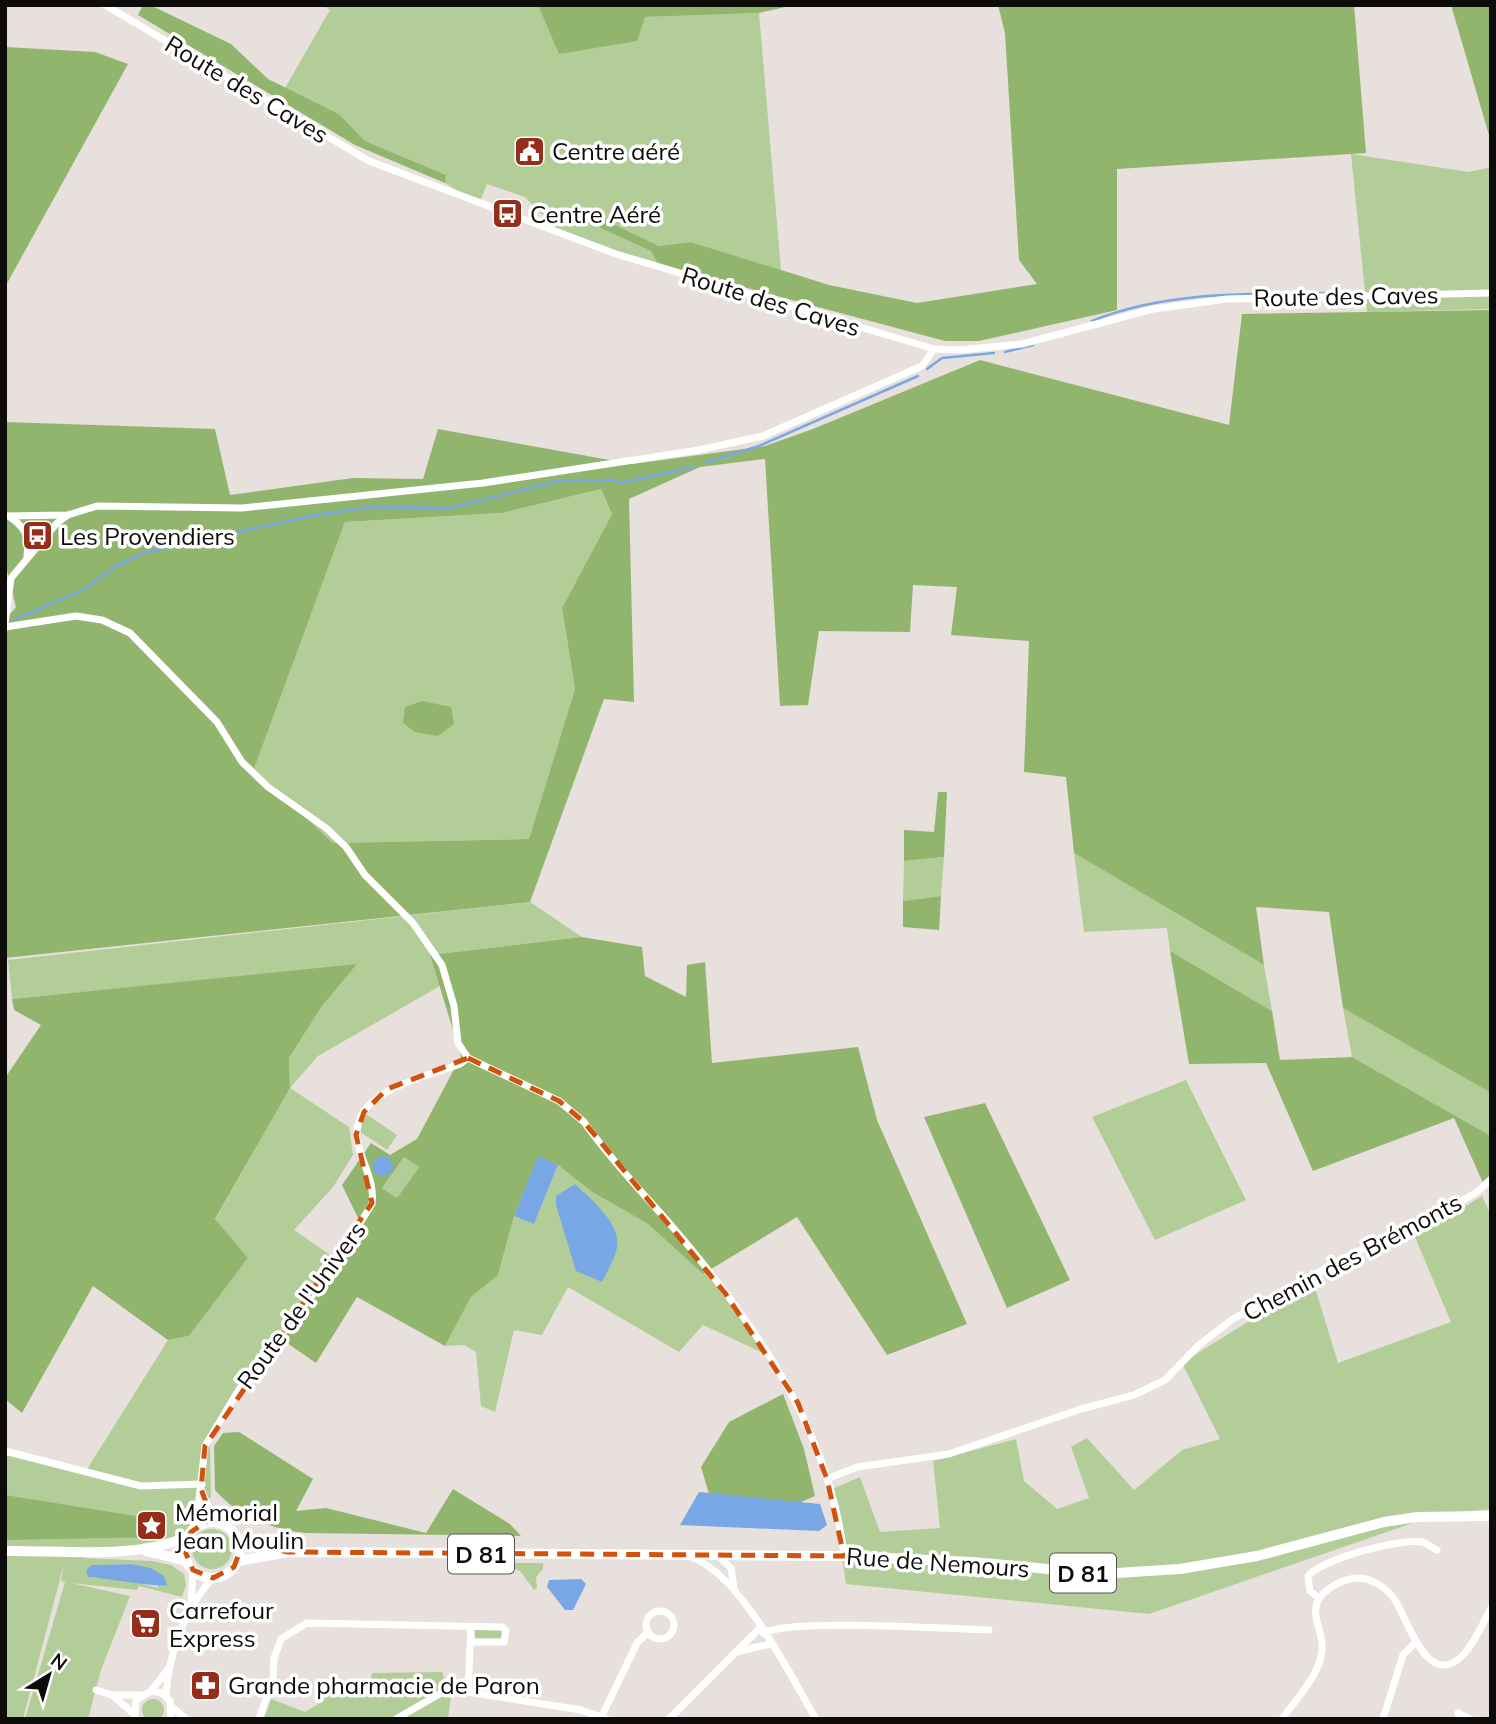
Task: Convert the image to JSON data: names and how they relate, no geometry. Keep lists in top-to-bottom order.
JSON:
{
  "streets": {
    "main road": ["D 81", "Rue de Nemours"],
    "street": ["Route des Caves", "Chemin des Brémonts", "Route de l'Univers"]
  },
  "crossings": [
    ["Route de l'Univers", "D 81"],
    ["D 81", "Rue de Nemours"]
  ],
  "places": {
    "public building": ["Centre aéré"],
    "bus stop": ["Centre Aéré", "Les Provendiers"],
    "place": ["Mémorial Jean Moulin"],
    "supermarket": ["Carrefour Express"],
    "pharmacy": ["Grande pharmacie de Paron"]
  },
  "north": "top right"
}
